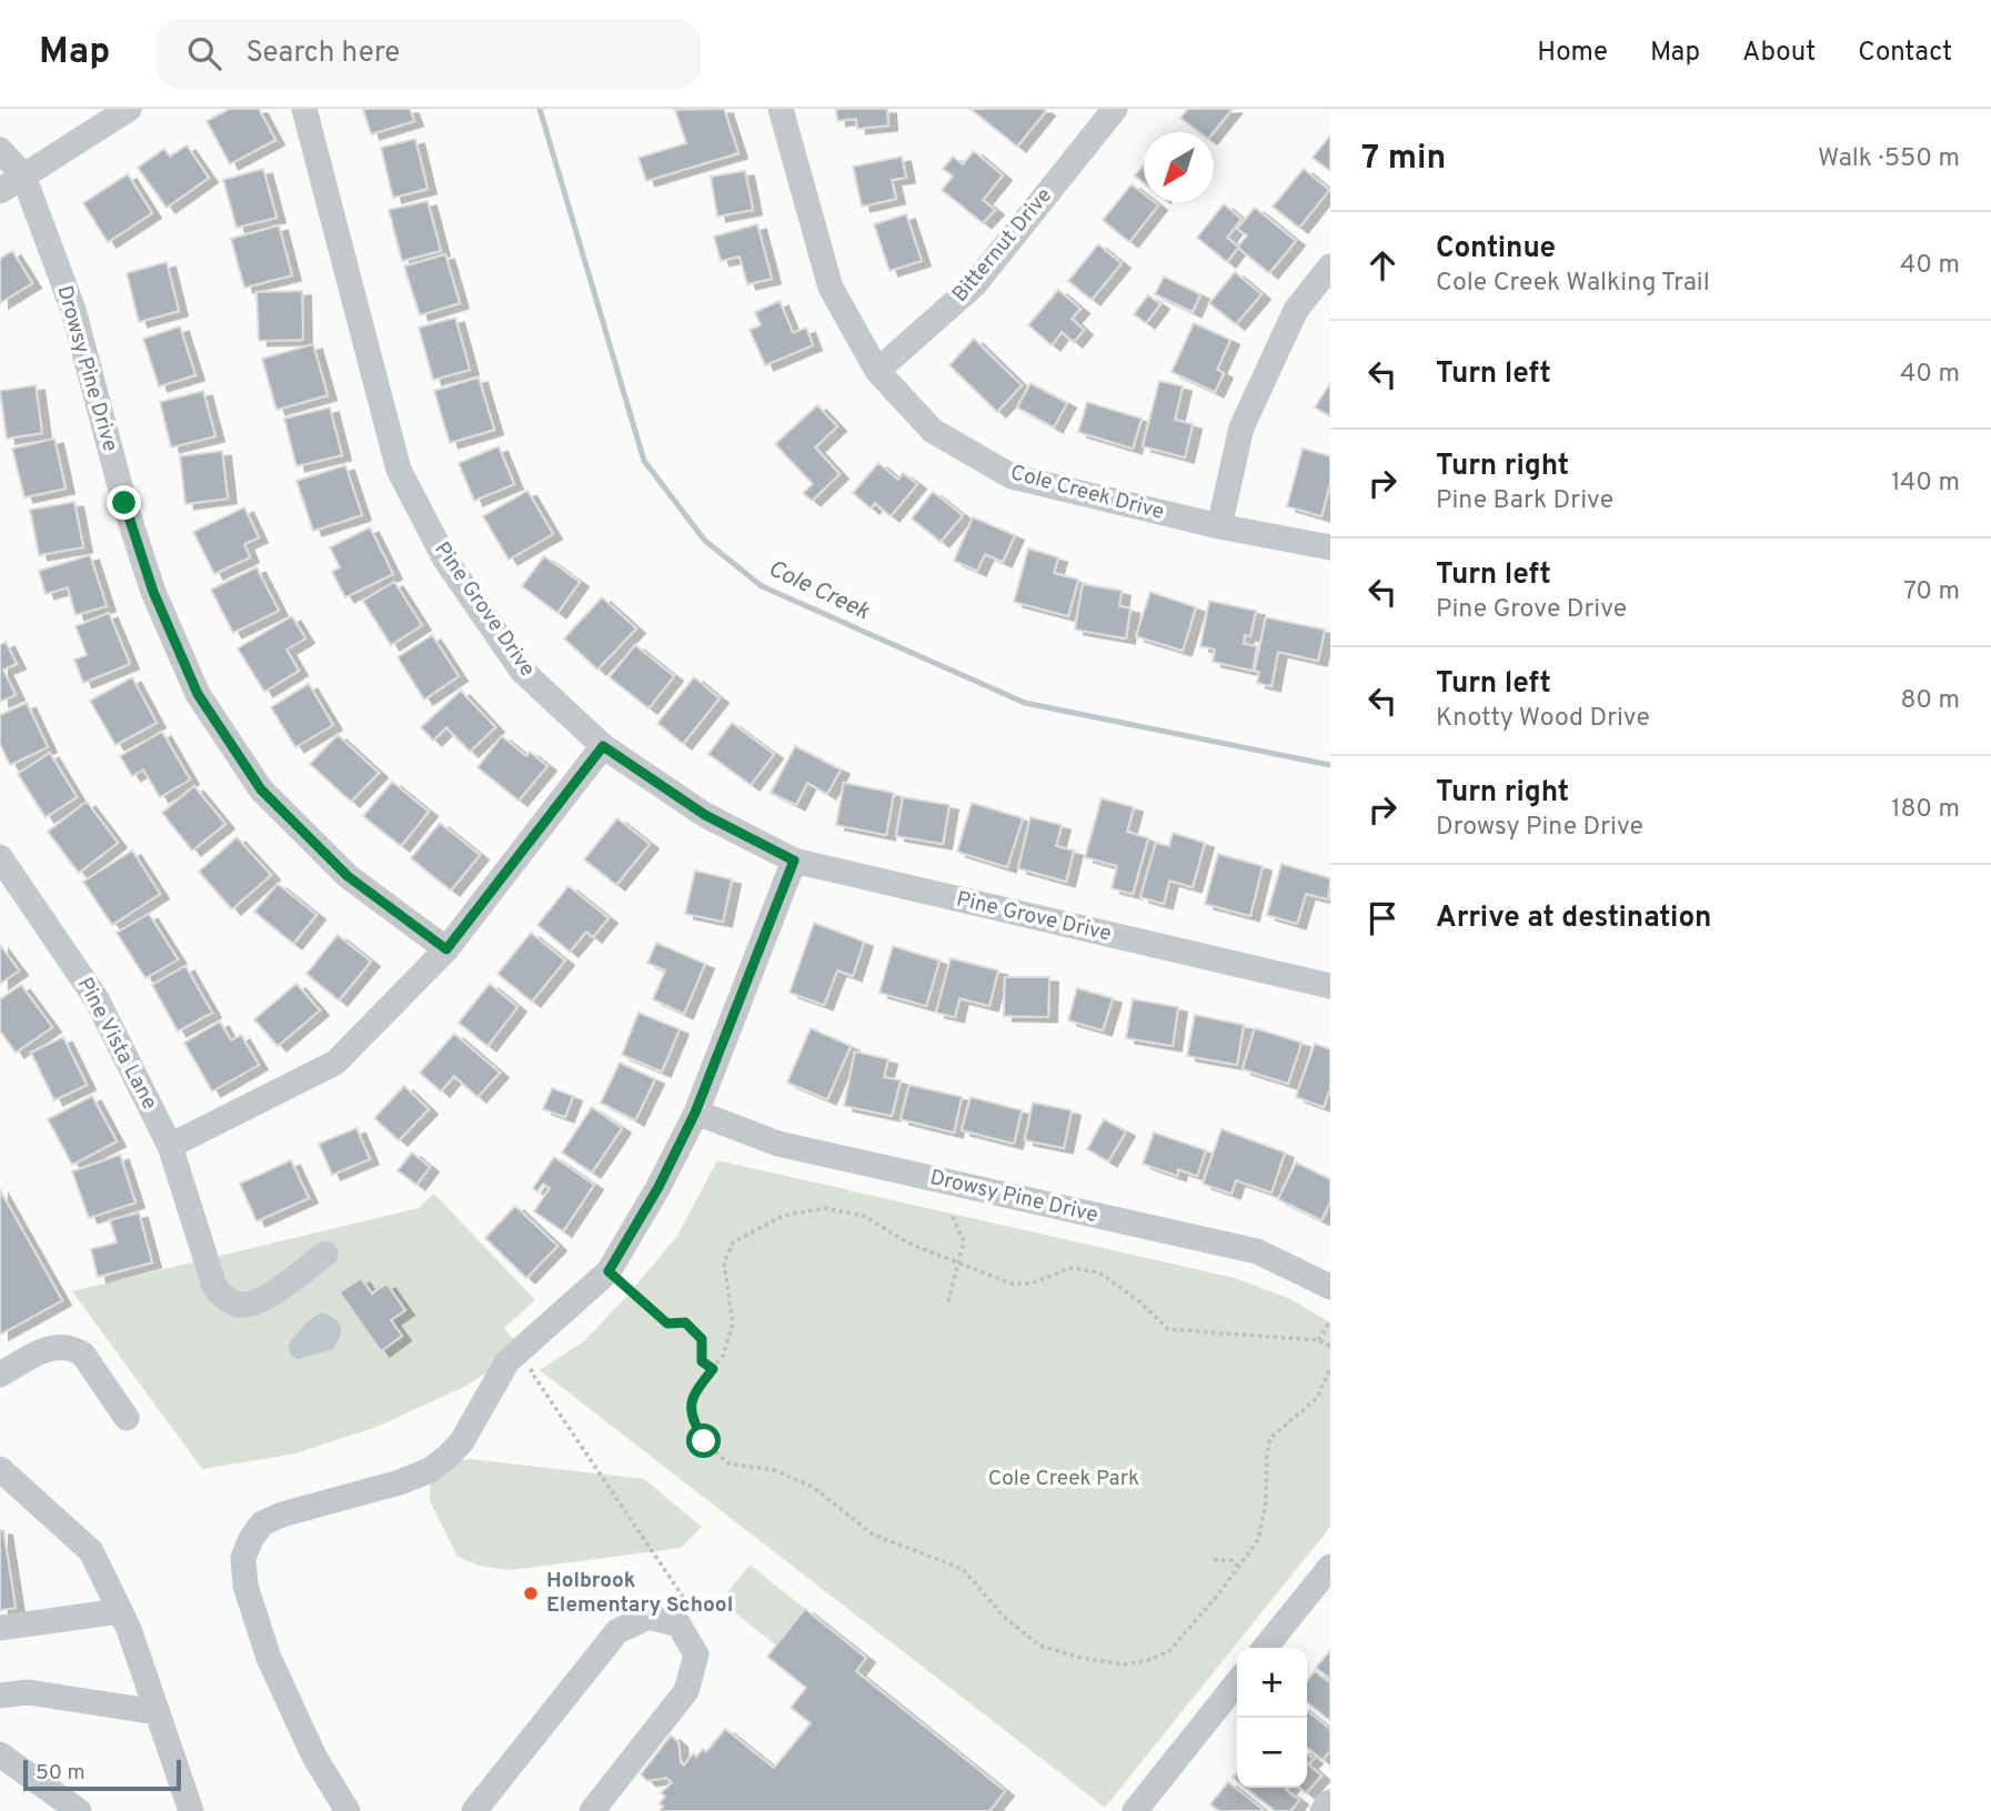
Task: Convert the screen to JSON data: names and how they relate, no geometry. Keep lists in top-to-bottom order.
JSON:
{
  "streets": {
    "street": [
      "Bitternut Drive",
      "Drowsy Pine Drive",
      "Cole Creek Drive",
      "Pine Grove Drive",
      "Pine Vista Lane"
    ]
  },
  "crossings": [
    ["Bitternut Drive", "Cole Creek Drive"]
  ],
  "water": ["Cole Creek"],
  "parks": ["Cole Creek Park"],
  "places": ["Holbrook Elementary School"],
  "scale_bar": "50 m",
  "north": "bottom left",
  "page": {
    "header": "Map",
    "search": "Search here",
    "nav": [
      "Home",
      "Map",
      "About",
      "Contact"
    ],
    "heading": ["7 min", "Walk · 550 m"],
    "list": [
      ["Continue", "Cole Creek Walking Trail", "40 m"],
      ["Turn left", "40 m"],
      ["Turn right", "Pine Bark Drive", "140 m"],
      ["Turn left", "Pine Grove Drive", "70 m"],
      ["Turn left", "Knotty Wood Drive", "80 m"],
      ["Turn right", "Drowsy Pine Drive", "180 m"],
      "Arrive at destination"
    ],
    "map_buttons": ["+", "−"],
    "scale": "50 m"
  }
}
